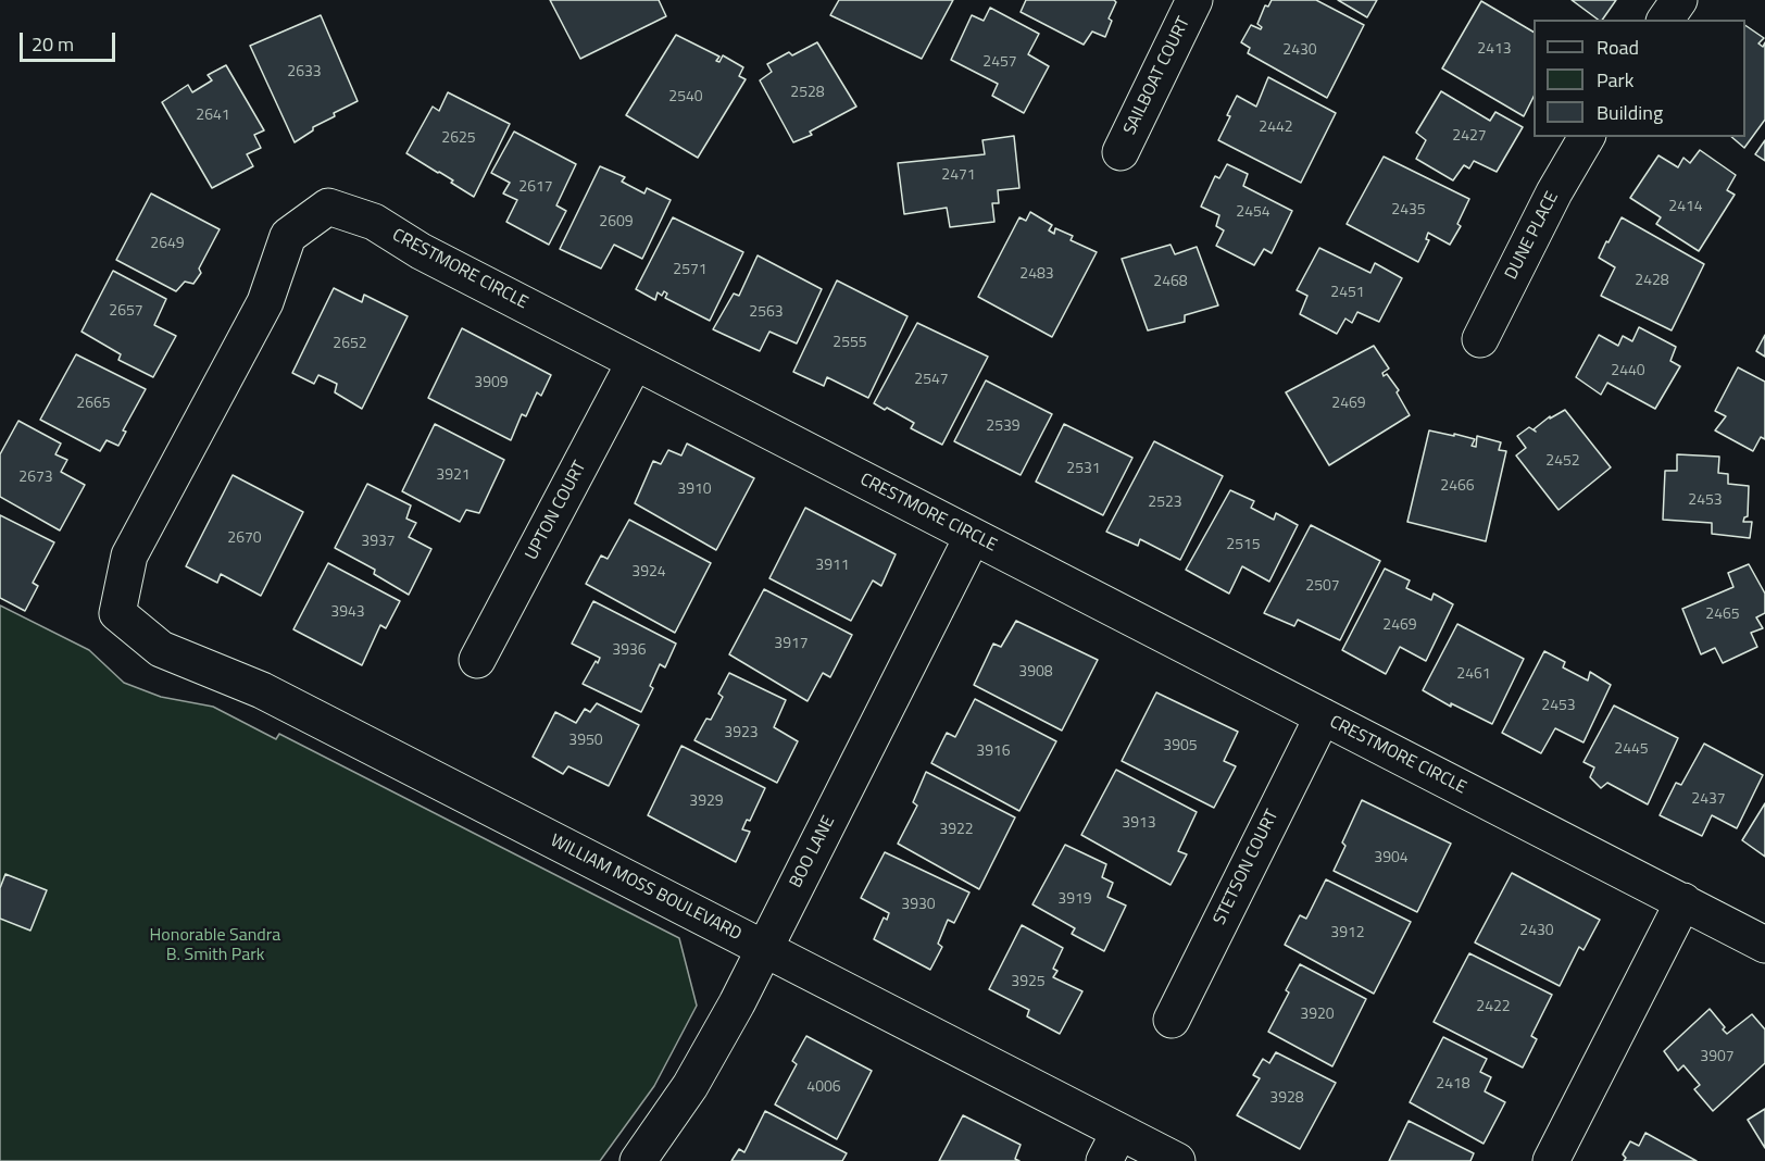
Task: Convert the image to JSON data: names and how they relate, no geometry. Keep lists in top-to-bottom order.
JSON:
{
  "streets": {
    "street": [
      "SAILBOAT COURT",
      "DUNE PLACE",
      "CRESTMORE CIRCLE",
      "UPTON COURT",
      "BOO LANE",
      "STETSON COURT",
      "WILLIAM MOSS BOULEVARD"
    ]
  },
  "crossings": [
    ["CRESTMORE CIRCLE", "UPTON COURT"],
    ["CRESTMORE CIRCLE", "BOO LANE"],
    ["CRESTMORE CIRCLE", "STETSON COURT"],
    ["CRESTMORE CIRCLE", "WILLIAM MOSS BOULEVARD"],
    ["BOO LANE", "WILLIAM MOSS BOULEVARD"]
  ],
  "parks": ["Honorable Sandra B. Smith Park"],
  "house_numbers": [
    "2413",
    "2430",
    "2457",
    "2633",
    "2528",
    "2540",
    "2641",
    "2442",
    "2427",
    "2625",
    "2471",
    "2617",
    "2414",
    "2435",
    "2454",
    "2609",
    "2649",
    "2571",
    "2483",
    "2428",
    "2468",
    "2451",
    "2657",
    "2563",
    "2555",
    "2652",
    "2440",
    "2547",
    "3909",
    "2665",
    "2469",
    "2539",
    "2452",
    "2531",
    "3921",
    "2673",
    "2466",
    "3910",
    "2453",
    "2523",
    "2670",
    "3937",
    "2515",
    "3911",
    "3924",
    "2507",
    "3943",
    "2465",
    "2469",
    "3917",
    "3936",
    "3908",
    "2461",
    "2453",
    "3923",
    "3950",
    "3905",
    "2445",
    "3916",
    "2437",
    "3929",
    "3913",
    "3922",
    "3904",
    "3919",
    "3930",
    "2430",
    "3912",
    "3925",
    "2422",
    "3920",
    "3907",
    "2418",
    "4006",
    "3928"
  ],
  "legend": ["Road", "Park", "Building"],
  "scale_bar": "20 m"
}
